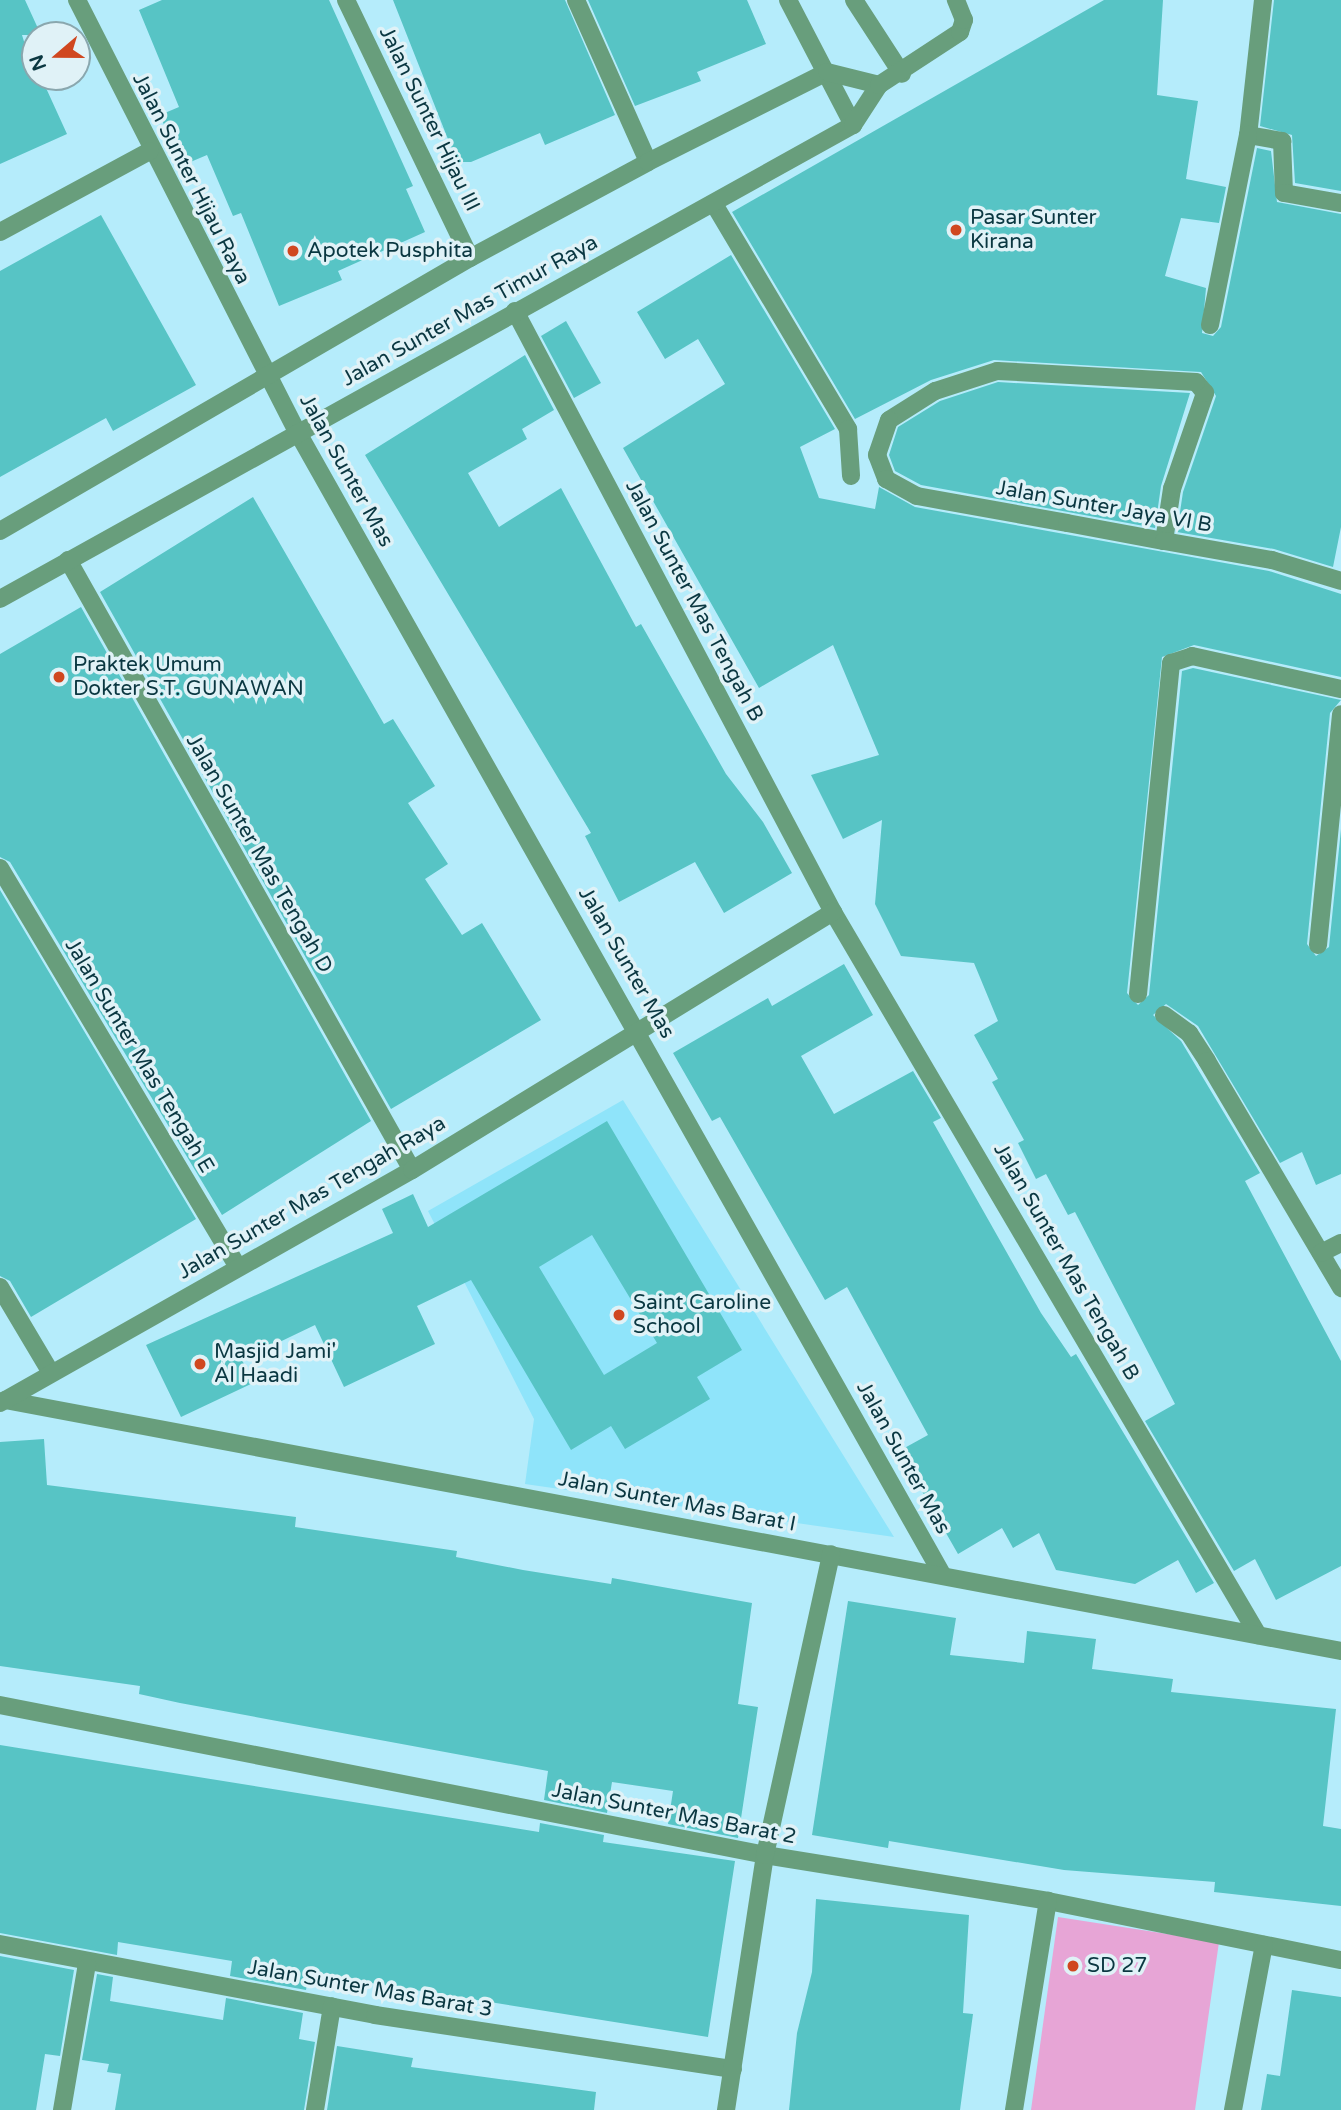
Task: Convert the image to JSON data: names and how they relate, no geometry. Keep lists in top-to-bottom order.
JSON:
{
  "streets": {
    "street": [
      "Jalan Sunter Hijau III",
      "Jalan Sunter Hijau Raya",
      "Jalan Sunter Mas Timur Raya",
      "Jalan Sunter Mas",
      "Jalan Sunter Jaya VI B",
      "Jalan Sunter Mas Tengah B",
      "Jalan Sunter Mas Tengah D",
      "Jalan Sunter Mas Tengah E",
      "Jalan Sunter Mas Tengah Raya",
      "Jalan Sunter Mas Barat I",
      "Jalan Sunter Mas Barat 2",
      "Jalan Sunter Mas Barat 3"
    ]
  },
  "crossings": [
    ["Jalan Sunter Hijau III", "Jalan Sunter Mas Timur Raya"],
    ["Jalan Sunter Hijau Raya", "Jalan Sunter Mas Timur Raya"],
    ["Jalan Sunter Hijau Raya", "Jalan Sunter Mas"],
    ["Jalan Sunter Mas Timur Raya", "Jalan Sunter Mas"],
    ["Jalan Sunter Mas Timur Raya", "Jalan Sunter Mas Tengah B"],
    ["Jalan Sunter Mas Timur Raya", "Jalan Sunter Mas Tengah D"],
    ["Jalan Sunter Mas", "Jalan Sunter Mas Tengah Raya"],
    ["Jalan Sunter Mas", "Jalan Sunter Mas Barat I"],
    ["Jalan Sunter Mas Tengah B", "Jalan Sunter Mas Barat I"],
    ["Jalan Sunter Mas Tengah D", "Jalan Sunter Mas Tengah Raya"],
    ["Jalan Sunter Mas Tengah E", "Jalan Sunter Mas Tengah Raya"],
    ["Jalan Sunter Mas Tengah Raya", "Jalan Sunter Mas Barat I"]
  ],
  "places": [
    "Pasar Sunter Kirana",
    "Apotek Pusphita",
    "Praktek Umum Dokter S.T. GUNAWAN",
    "Saint Caroline School",
    "Masjid Jami' Al Haadi",
    "SD 27"
  ],
  "north": "left"
}
